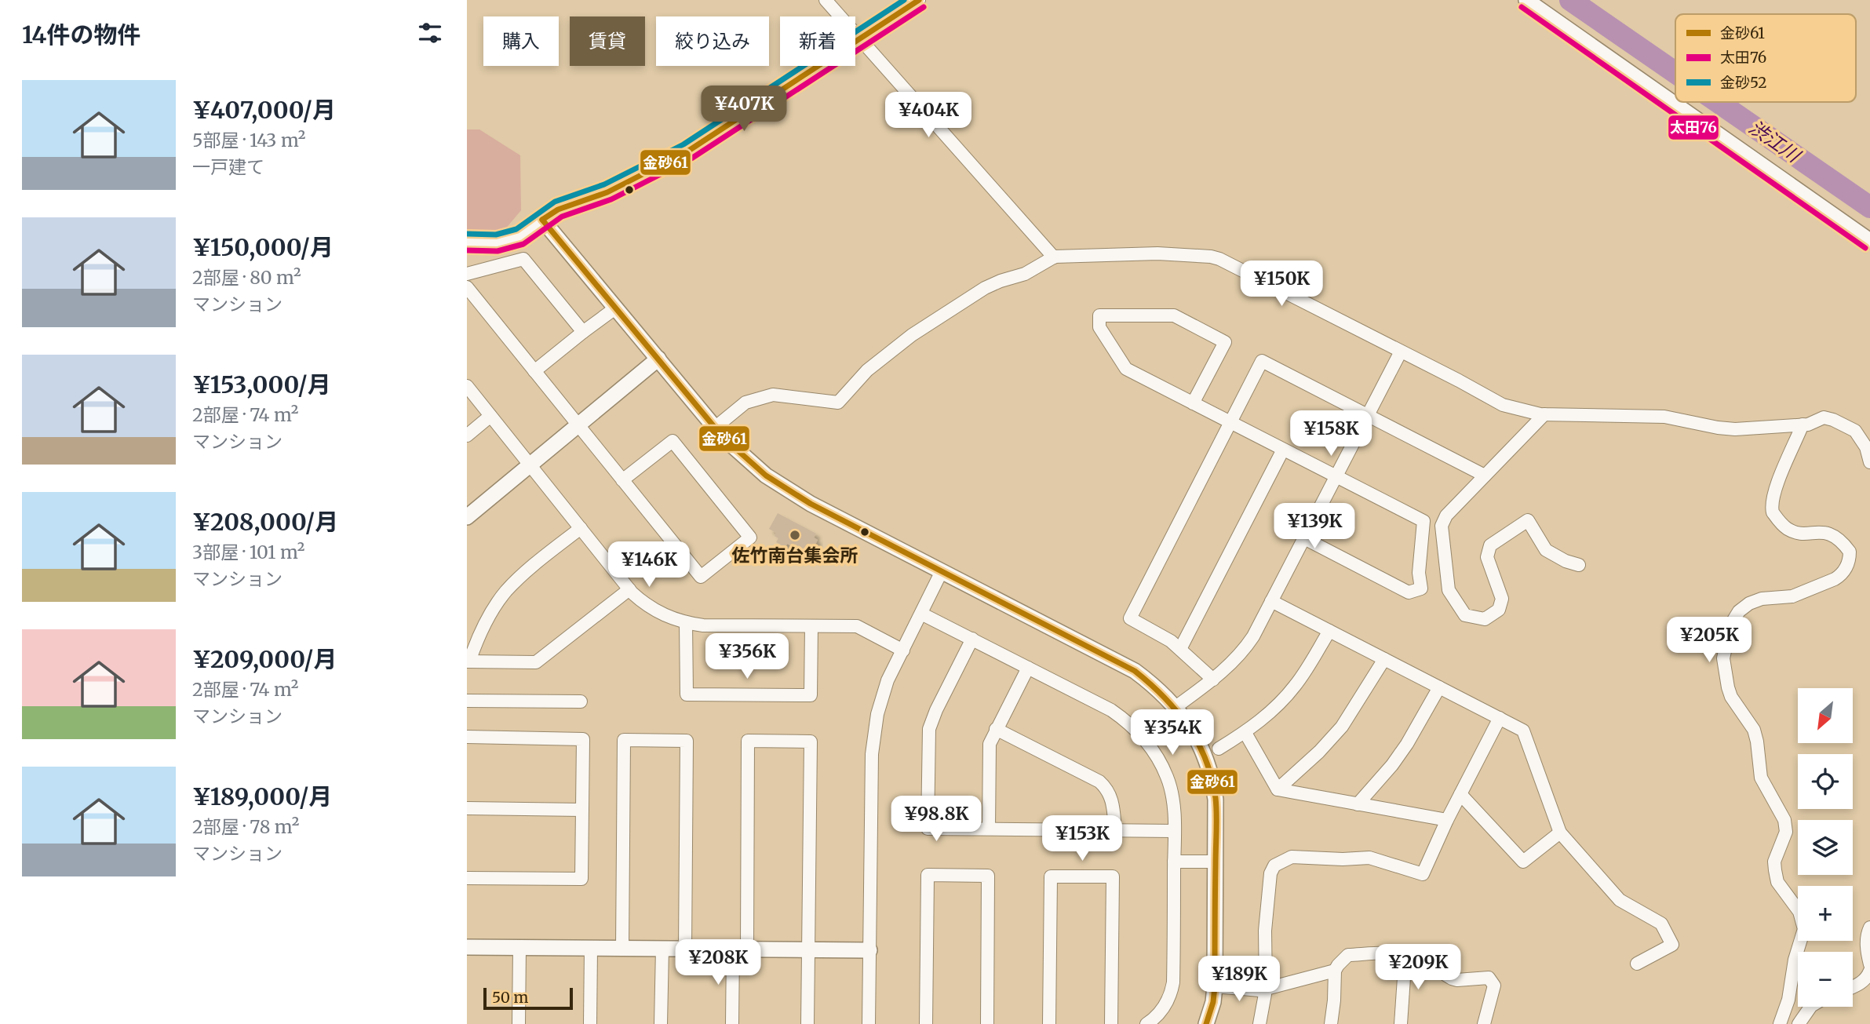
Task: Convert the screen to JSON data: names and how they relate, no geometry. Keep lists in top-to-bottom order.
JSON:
{
  "water": ["渋江川"],
  "places": ["佐竹南台集会所"],
  "lines": ["transit line 金砂61", "transit line 金砂52", "transit line 太田76"],
  "legend": ["金砂61", "太田76", "金砂52"],
  "scale_bar": "50 m",
  "north": "bottom left",
  "page": {
    "heading": "14件の物件",
    "chip": [
      "購入",
      "賃貸",
      "絞り込み",
      "新着"
    ],
    "list": [
      {
        "name": "¥407,000/月",
        "note": "5部屋 · 143 m² · 一戸建て"
      },
      {
        "name": "¥150,000/月",
        "note": "2部屋 · 80 m² · マンション"
      },
      {
        "name": "¥153,000/月",
        "note": "2部屋 · 74 m² · マンション"
      },
      {
        "name": "¥208,000/月",
        "note": "3部屋 · 101 m² · マンション"
      },
      {
        "name": "¥209,000/月",
        "note": "2部屋 · 74 m² · マンション"
      },
      {
        "name": "¥189,000/月",
        "note": "2部屋 · 78 m² · マンション"
      }
    ],
    "price": [
      "¥407K",
      "¥404K",
      "¥150K",
      "¥158K",
      "¥139K",
      "¥146K",
      "¥205K",
      "¥356K",
      "¥354K",
      "¥98.8K",
      "¥153K",
      "¥208K",
      "¥209K",
      "¥189K"
    ],
    "map_buttons": ["+", "−"],
    "scale": "50 m"
  }
}
